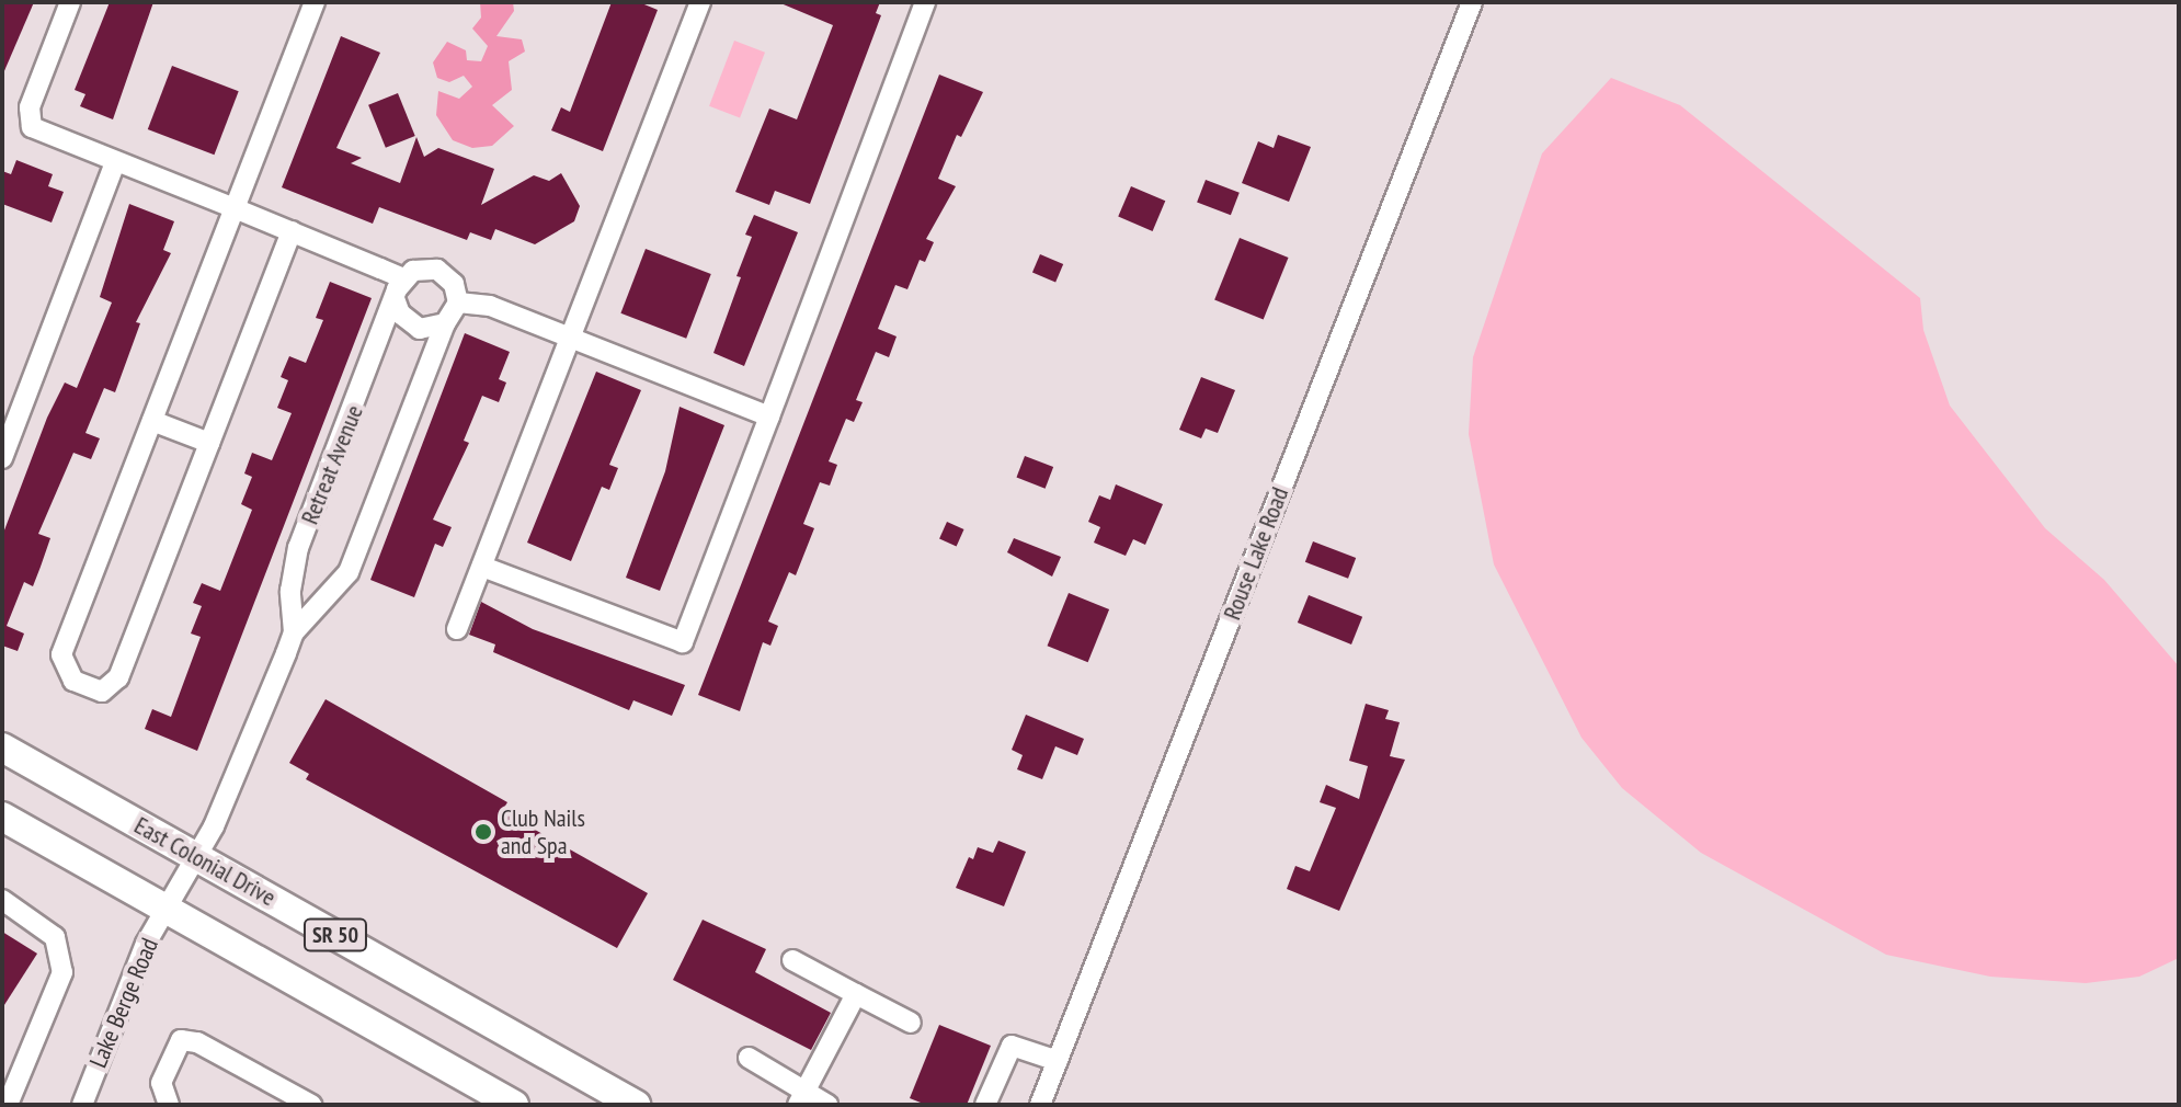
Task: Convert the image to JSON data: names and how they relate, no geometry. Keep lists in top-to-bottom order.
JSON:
{
  "streets": {
    "highway": ["East Colonial Drive", "SR 50"],
    "street": ["Retreat Avenue", "Rouse Lake Road", "Lake Berge Road"]
  },
  "crossings": [
    ["Retreat Avenue", "East Colonial Drive"],
    ["Retreat Avenue", "Lake Berge Road"],
    ["East Colonial Drive", "Lake Berge Road"],
    ["SR 50", "Lake Berge Road"]
  ],
  "places": ["Club Nails and Spa"]
}
